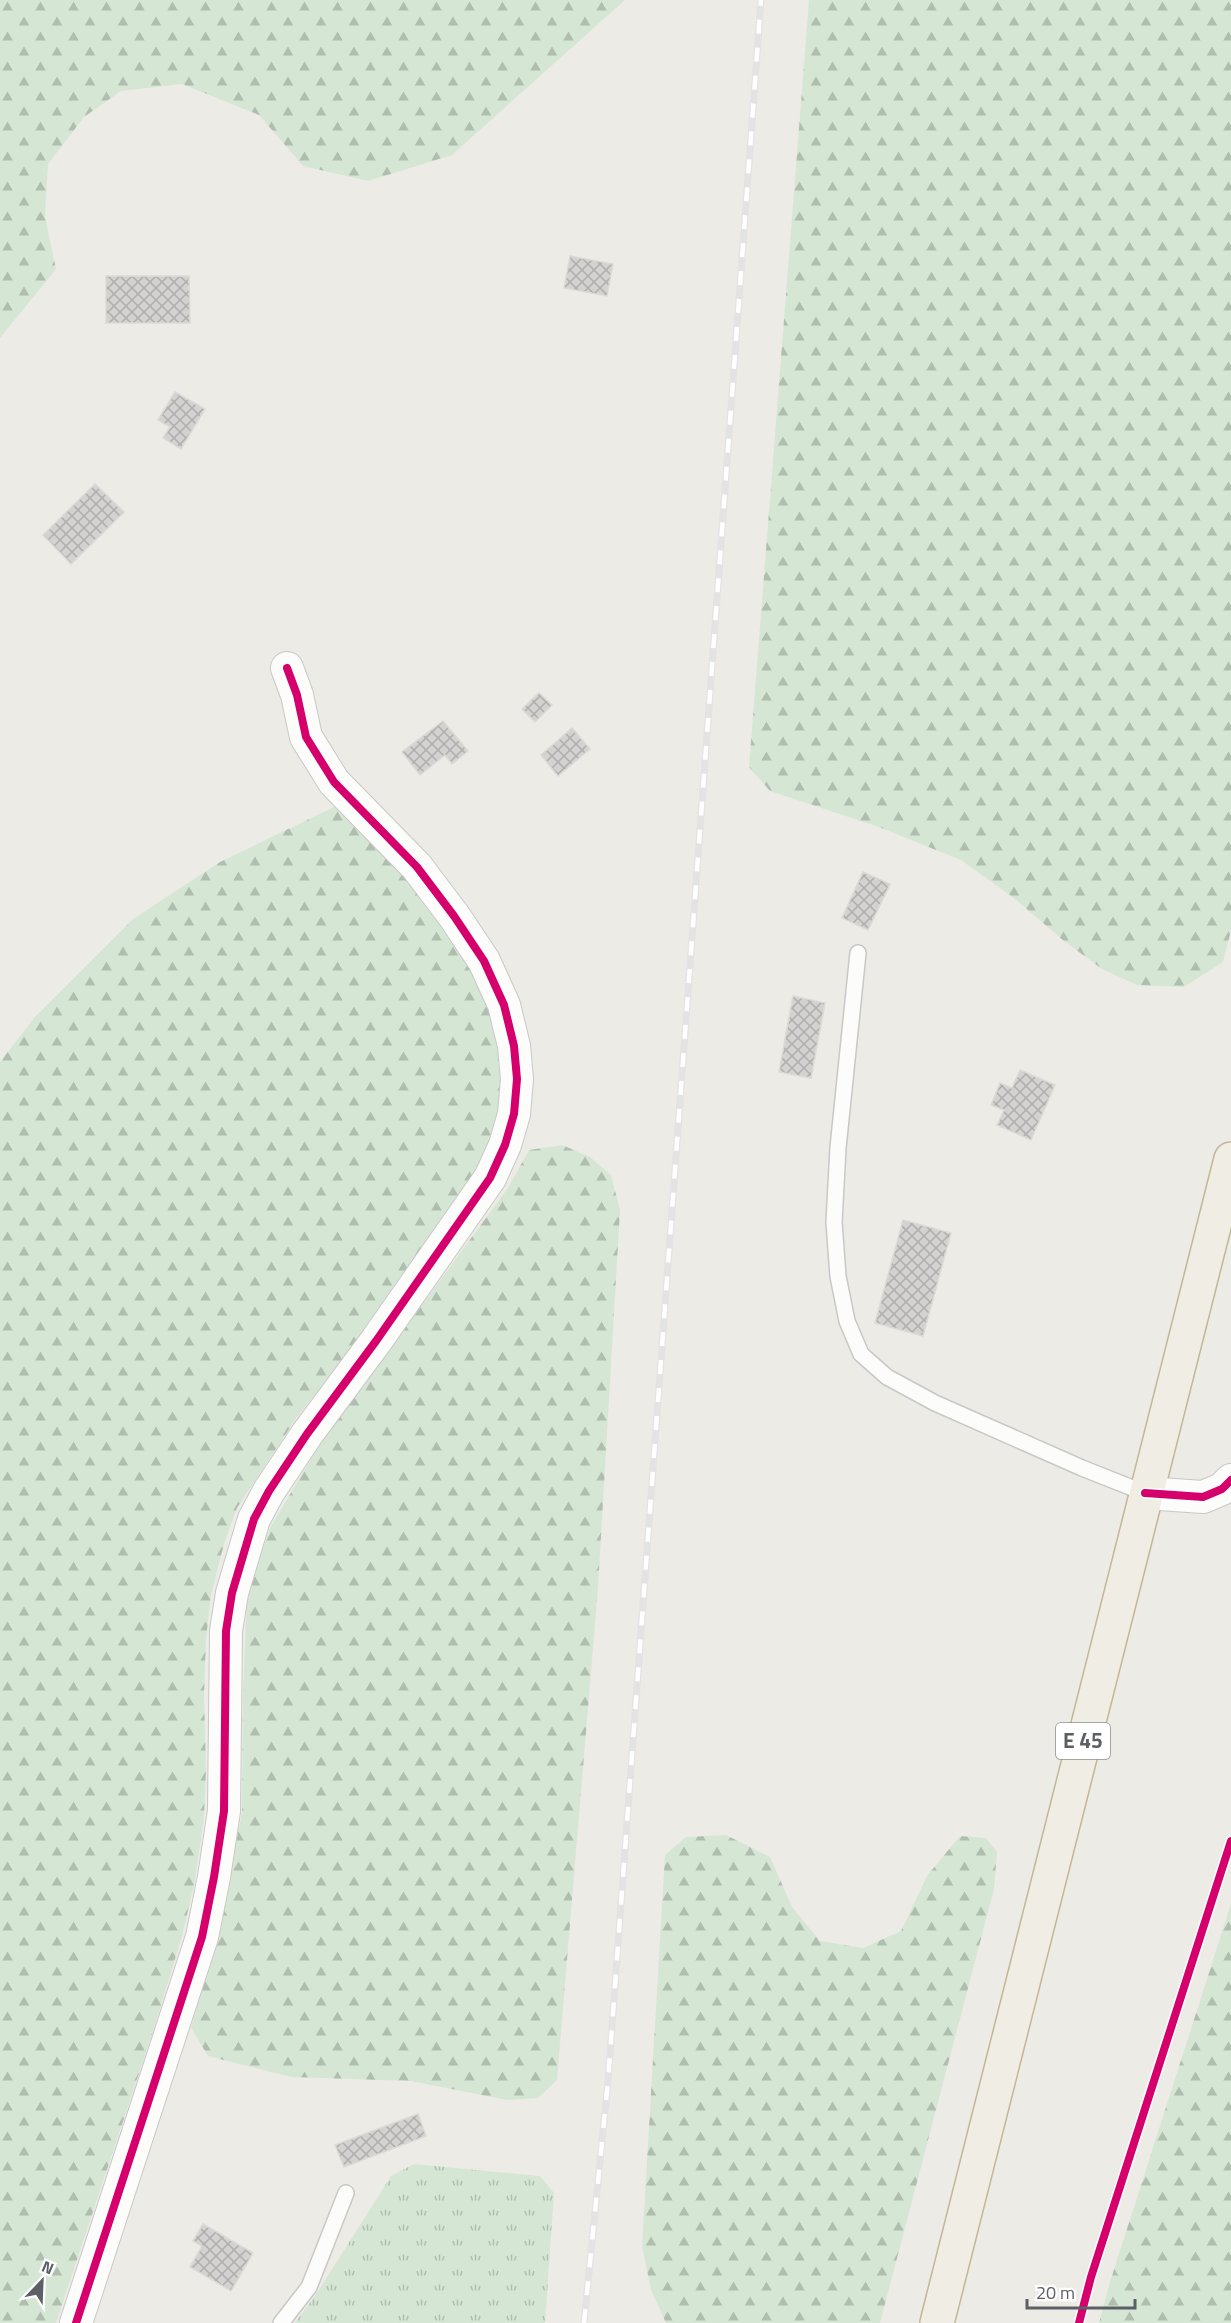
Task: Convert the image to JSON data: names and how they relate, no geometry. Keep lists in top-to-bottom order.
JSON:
{
  "streets": {
    "highway": ["E 45"]
  },
  "scale_bar": "20 m",
  "north": "top right"
}
